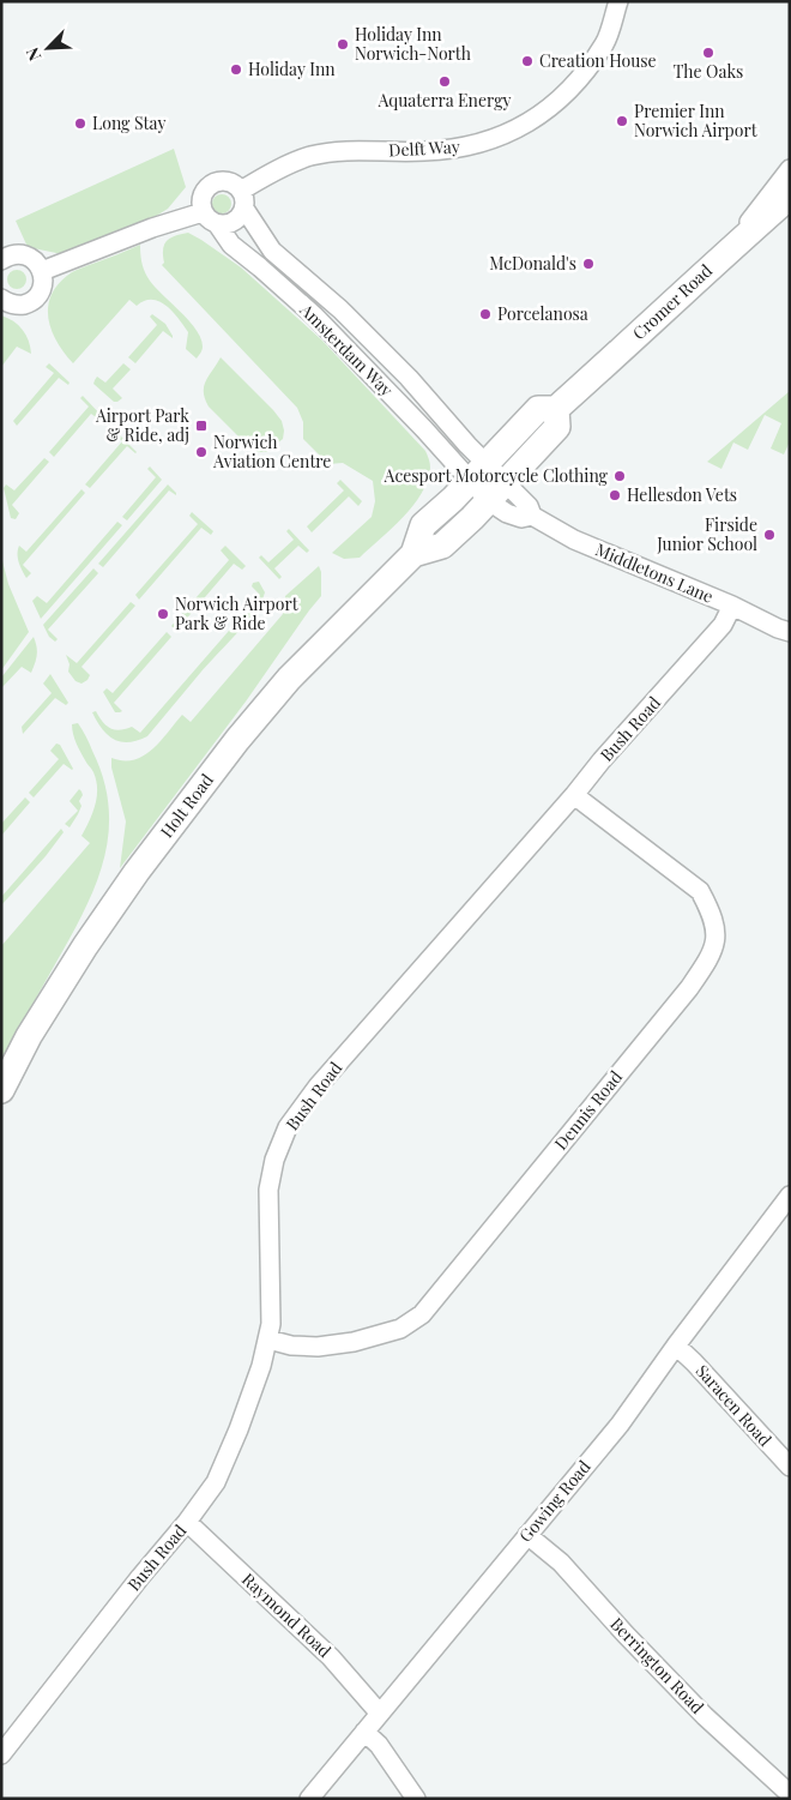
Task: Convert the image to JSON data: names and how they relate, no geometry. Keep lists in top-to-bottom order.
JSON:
{
  "streets": {
    "highway": ["Cromer Road", "Holt Road"],
    "street": [
      "Delft Way",
      "Amsterdam Way",
      "Middletons Lane",
      "Bush Road",
      "Dennis Road",
      "Saracen Road",
      "Gowing Road",
      "Raymond Road",
      "Berrington Road"
    ]
  },
  "crossings": [
    ["Delft Way", "Amsterdam Way"],
    ["Cromer Road", "Amsterdam Way"],
    ["Cromer Road", "Middletons Lane"],
    ["Cromer Road", "Holt Road"],
    ["Amsterdam Way", "Middletons Lane"],
    ["Amsterdam Way", "Holt Road"],
    ["Middletons Lane", "Bush Road"],
    ["Middletons Lane", "Holt Road"],
    ["Bush Road", "Dennis Road"],
    ["Bush Road", "Raymond Road"],
    ["Saracen Road", "Gowing Road"],
    ["Gowing Road", "Raymond Road"],
    ["Gowing Road", "Berrington Road"]
  ],
  "places": {
    "other": [
      "Holiday Inn Norwich-North",
      "The Oaks",
      "Creation House",
      "Holiday Inn",
      "Aquaterra Energy",
      "Premier Inn Norwich Airport",
      "Long Stay",
      "McDonald's",
      "Porcelanosa",
      "Norwich Aviation Centre",
      "Acesport Motorcycle Clothing",
      "Hellesdon Vets",
      "Firside Junior School",
      "Norwich Airport Park & Ride"
    ],
    "transit": ["Airport Park & Ride, adj"]
  },
  "north": "bottom left"
}
